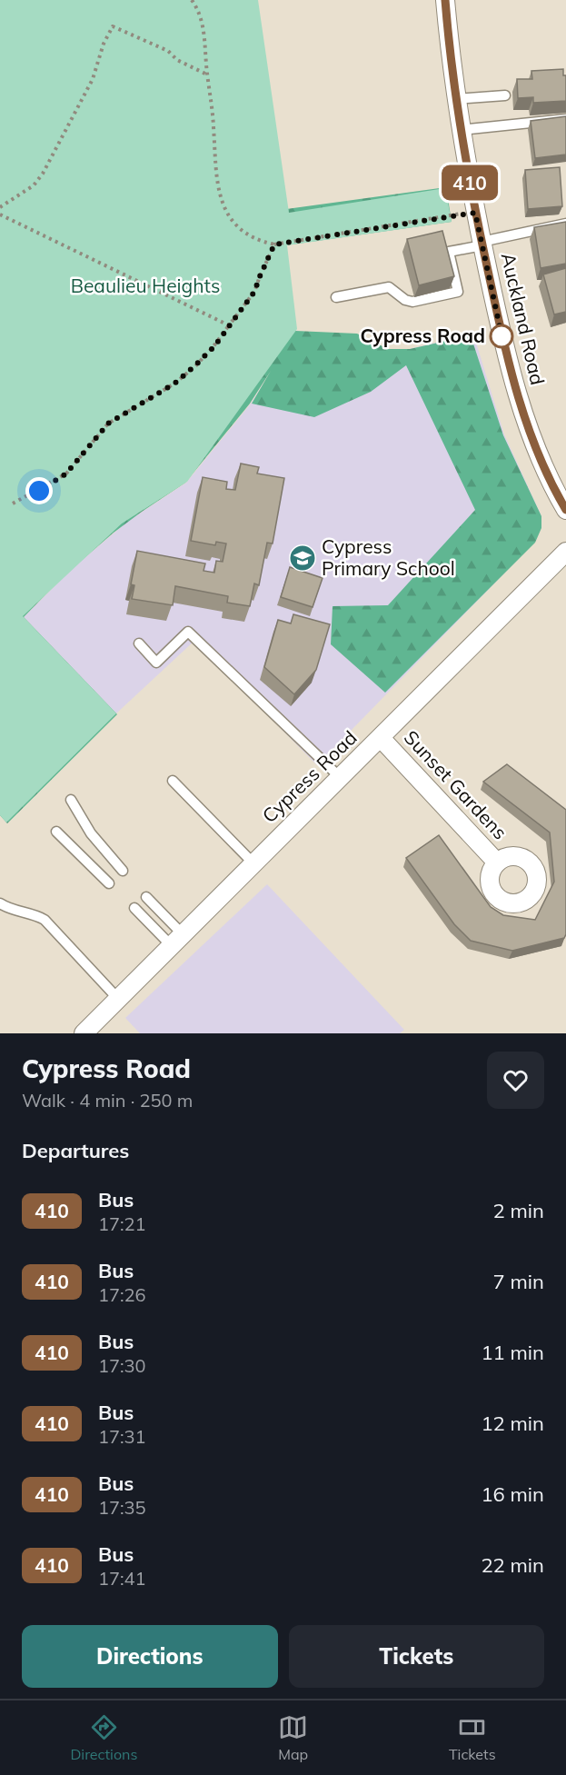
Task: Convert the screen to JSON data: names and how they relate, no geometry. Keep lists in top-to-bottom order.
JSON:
{
  "streets": {
    "street": ["Auckland Road", "Cypress Road", "Sunset Gardens"]
  },
  "crossings": [
    ["Cypress Road", "Sunset Gardens"]
  ],
  "parks": ["Beaulieu Heights"],
  "places": {
    "other": ["Cypress Road"],
    "school or university": ["Cypress Primary School"]
  },
  "lines": ["bus line 410"],
  "page": {
    "on_map": "410",
    "heading": [
      ["Cypress Road", "Walk · 4 min · 250 m"],
      "Departures"
    ],
    "list": [
      {
        "mark": "410",
        "name": "Bus",
        "note": "17:21",
        "value": "2 min"
      },
      {
        "mark": "410",
        "name": "Bus",
        "note": "17:26",
        "value": "7 min"
      },
      {
        "mark": "410",
        "name": "Bus",
        "note": "17:30",
        "value": "11 min"
      },
      {
        "mark": "410",
        "name": "Bus",
        "note": "17:31",
        "value": "12 min"
      },
      {
        "mark": "410",
        "name": "Bus",
        "note": "17:35",
        "value": "16 min"
      },
      {
        "mark": "410",
        "name": "Bus",
        "note": "17:41",
        "value": "22 min"
      }
    ],
    "buttons": ["Directions", "Tickets"],
    "tabs": ["Directions", "Map", "Tickets"]
  }
}
